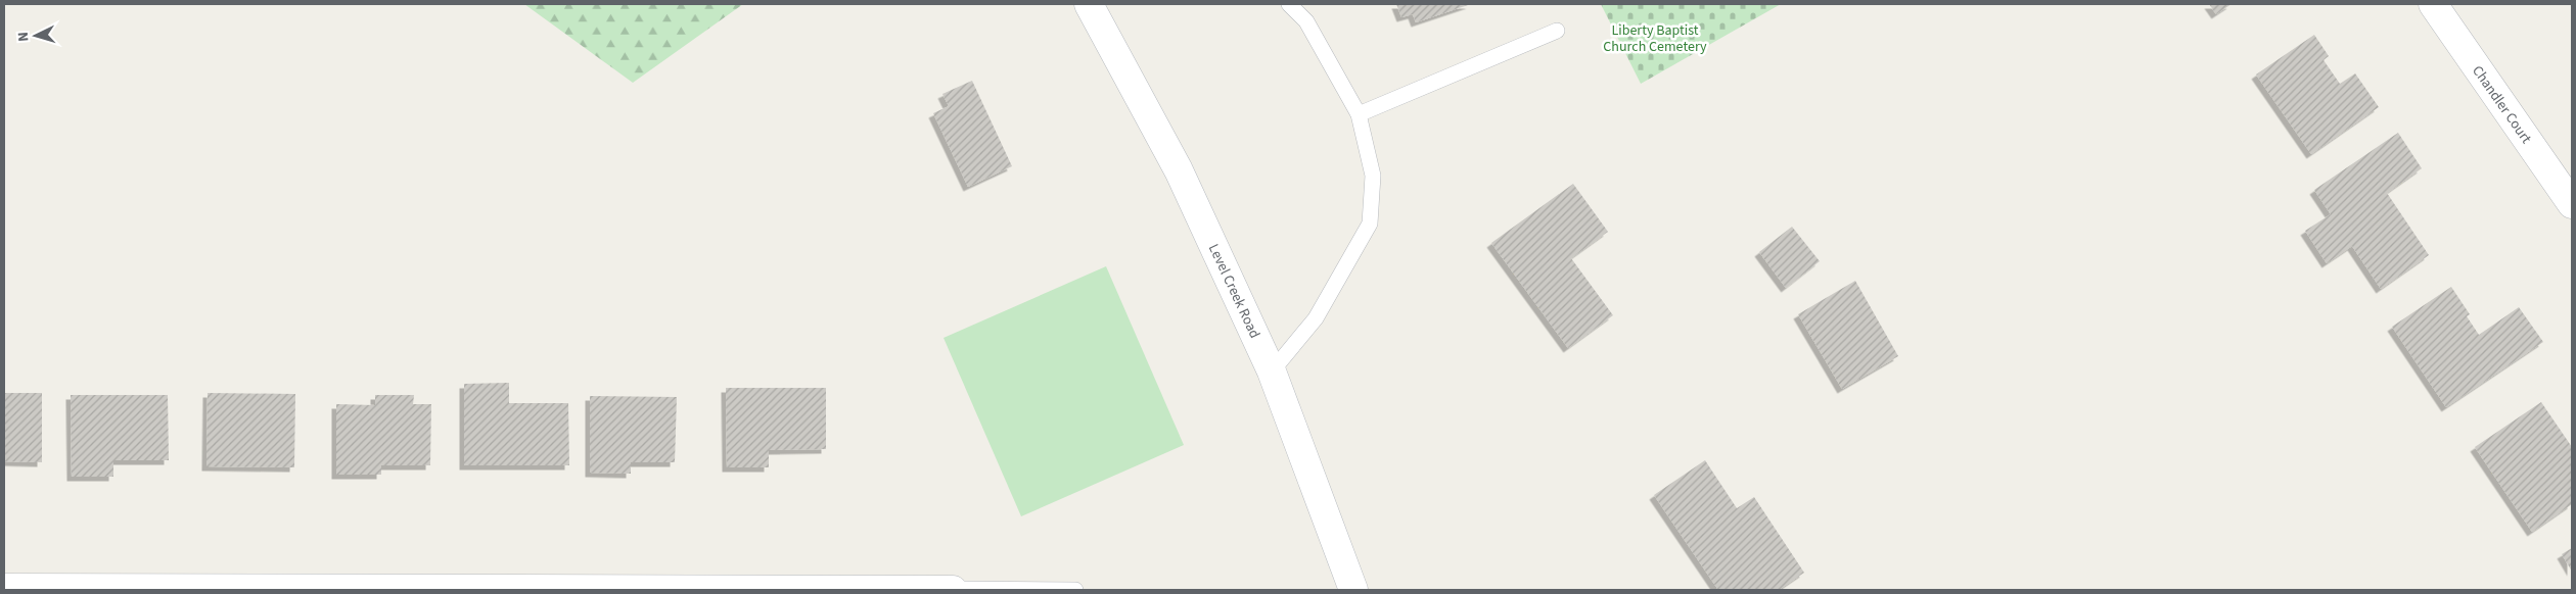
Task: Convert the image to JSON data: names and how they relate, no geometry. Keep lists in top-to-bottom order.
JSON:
{
  "streets": {
    "street": ["Chandler Court", "Level Creek Road"]
  },
  "parks": ["Liberty Baptist Church Cemetery"],
  "north": "left"
}
